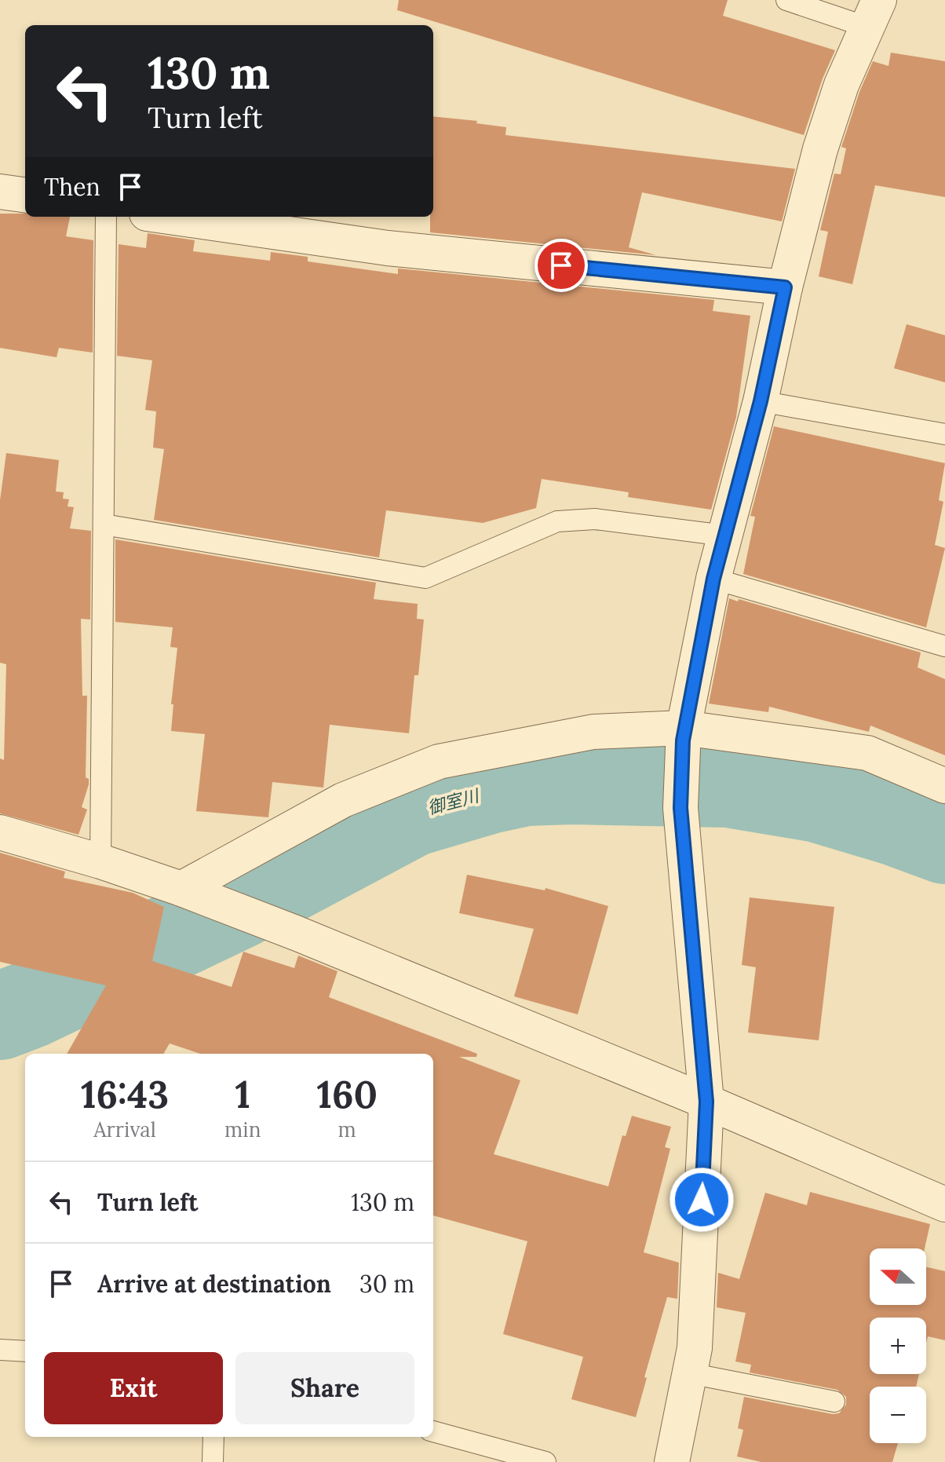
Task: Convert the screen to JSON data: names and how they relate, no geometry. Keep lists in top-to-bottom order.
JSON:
{
  "water": ["御室川"],
  "north": "left",
  "page": {
    "turn": ["130 m", "Turn left"],
    "then": "Then",
    "eta": [
      "16:43",
      "Arrival",
      "1",
      "min",
      "160",
      "m"
    ],
    "list": [
      {
        "name": "Turn left",
        "value": "130 m"
      },
      {
        "name": "Arrive at destination",
        "value": "30 m"
      }
    ],
    "map_buttons": ["+", "−"],
    "buttons": ["Exit", "Share"]
  }
}
